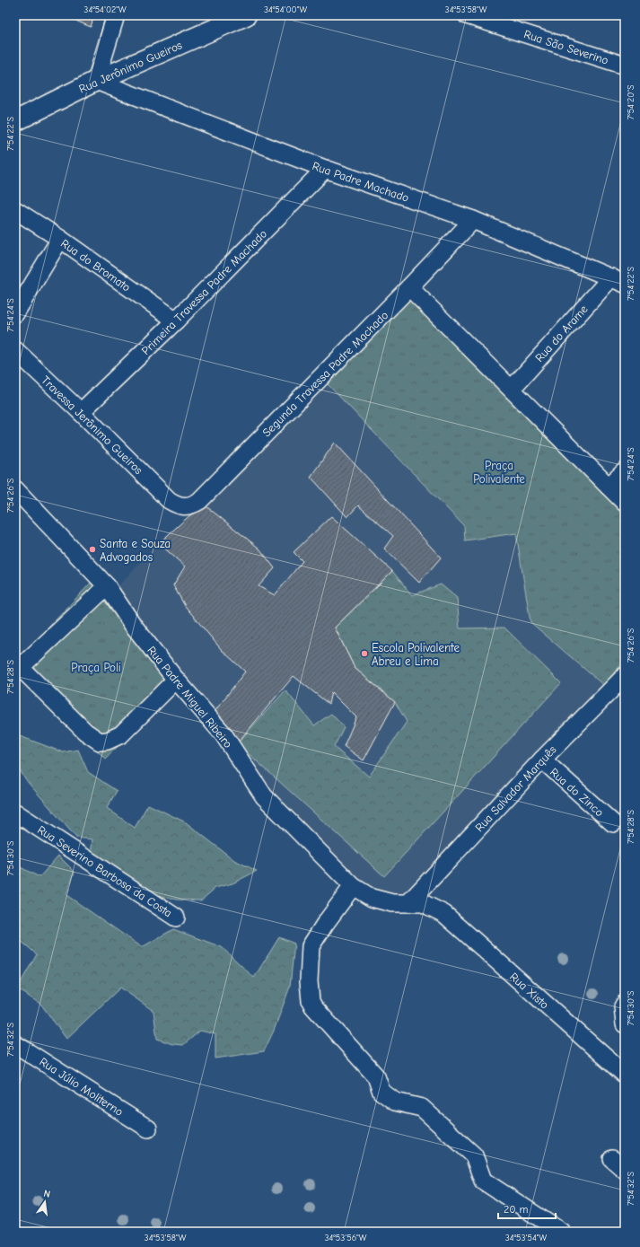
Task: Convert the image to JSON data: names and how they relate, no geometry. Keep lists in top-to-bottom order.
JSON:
{
  "streets": {
    "street": [
      "Rua São Severino",
      "Rua Jerônimo Gueiros",
      "Rua Padre Machado",
      "Rua do Bromato",
      "Primeira Travessa Padre Machado",
      "Rua do Arame",
      "Segunda Travessa Padre Machado",
      "Travessa Jerônimo Gueiros",
      "Rua Padre Miguel Ribeiro",
      "Rua Salvador Marquês",
      "Rua do Zinco",
      "Rua Severino Barbosa da Costa",
      "Rua Xisto",
      "Rua Júlio Moliterno"
    ]
  },
  "crossings": [
    ["Rua Jerônimo Gueiros", "Rua Padre Machado"],
    ["Rua Padre Machado", "Primeira Travessa Padre Machado"],
    ["Rua Padre Machado", "Rua do Arame"],
    ["Rua Padre Machado", "Segunda Travessa Padre Machado"],
    ["Rua do Bromato", "Primeira Travessa Padre Machado"],
    ["Primeira Travessa Padre Machado", "Travessa Jerônimo Gueiros"],
    ["Segunda Travessa Padre Machado", "Travessa Jerônimo Gueiros"],
    ["Rua Padre Miguel Ribeiro", "Rua Salvador Marquês"],
    ["Rua Padre Miguel Ribeiro", "Rua Xisto"],
    ["Rua Salvador Marquês", "Rua do Zinco"]
  ],
  "parks": ["Praça Polivalente", "Praça Poli"],
  "places": ["Santa e Souza Advogados", "Escola Polivalente Abreu e Lima"],
  "scale_bar": "20 m",
  "north": "top",
  "coordinates": [
    "34°54'02\"W",
    "34°54'00\"W",
    "34°53'58\"W",
    "7°54'20\"S",
    "7°54'22\"S",
    "7°54'24\"S",
    "7°54'26\"S",
    "7°54'28\"S",
    "7°54'30\"S",
    "7°54'32\"S",
    "34°53'56\"W",
    "34°53'54\"W"
  ]
}
